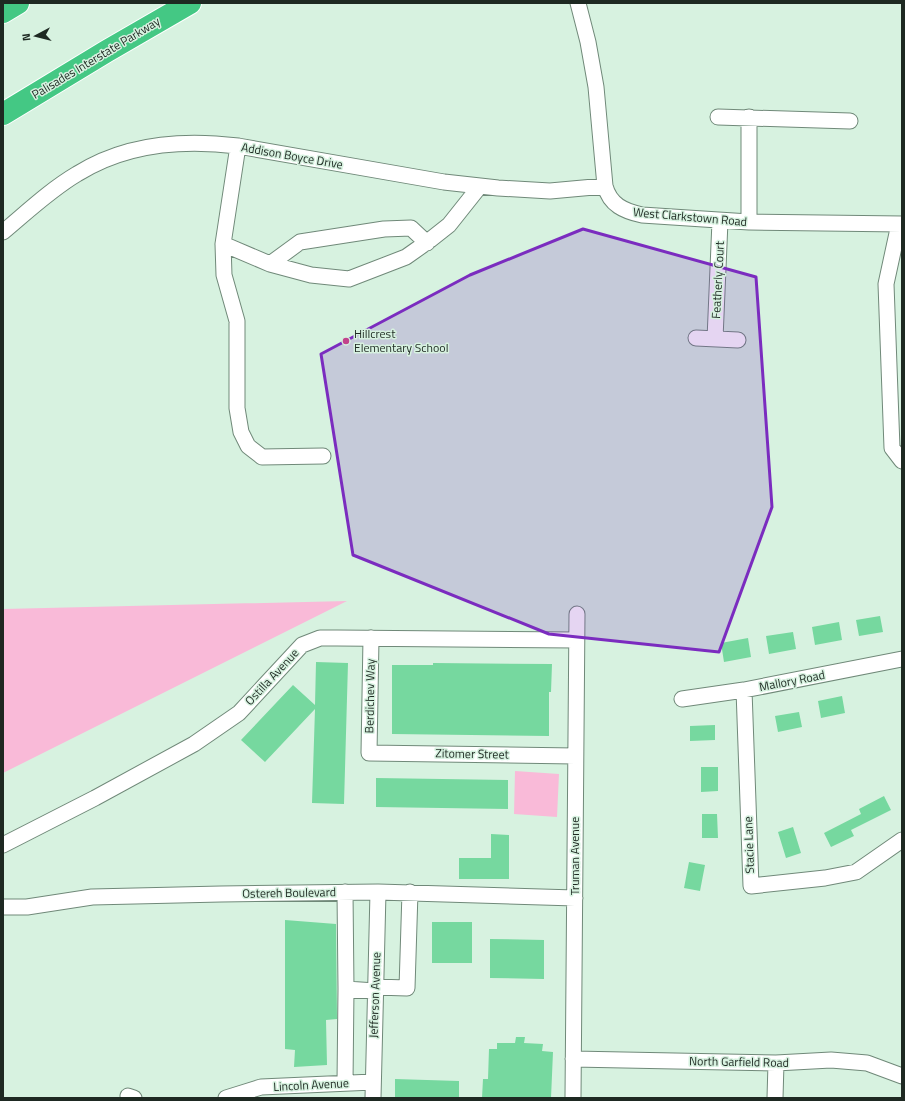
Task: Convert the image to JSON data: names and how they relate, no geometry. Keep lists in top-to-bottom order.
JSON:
{
  "streets": {
    "highway": ["Palisades Interstate Parkway"],
    "street": [
      "Addison Boyce Drive",
      "West Clarkstown Road",
      "Featherly Court",
      "Ostilla Avenue",
      "Mallory Road",
      "Berdichev Way",
      "Zitomer Street",
      "Stacie Lane",
      "Truman Avenue",
      "Ostereh Boulevard",
      "Jefferson Avenue",
      "North Garfield Road",
      "Lincoln Avenue"
    ]
  },
  "crossings": [
    ["Addison Boyce Drive", "West Clarkstown Road"],
    ["West Clarkstown Road", "Featherly Court"],
    ["Ostilla Avenue", "Berdichev Way"],
    ["Ostilla Avenue", "Truman Avenue"],
    ["Mallory Road", "Stacie Lane"],
    ["Berdichev Way", "Zitomer Street"],
    ["Zitomer Street", "Truman Avenue"],
    ["Truman Avenue", "Ostereh Boulevard"],
    ["Truman Avenue", "North Garfield Road"],
    ["Ostereh Boulevard", "Jefferson Avenue"],
    ["Jefferson Avenue", "Lincoln Avenue"]
  ],
  "places": ["Hillcrest Elementary School"],
  "north": "left"
}
